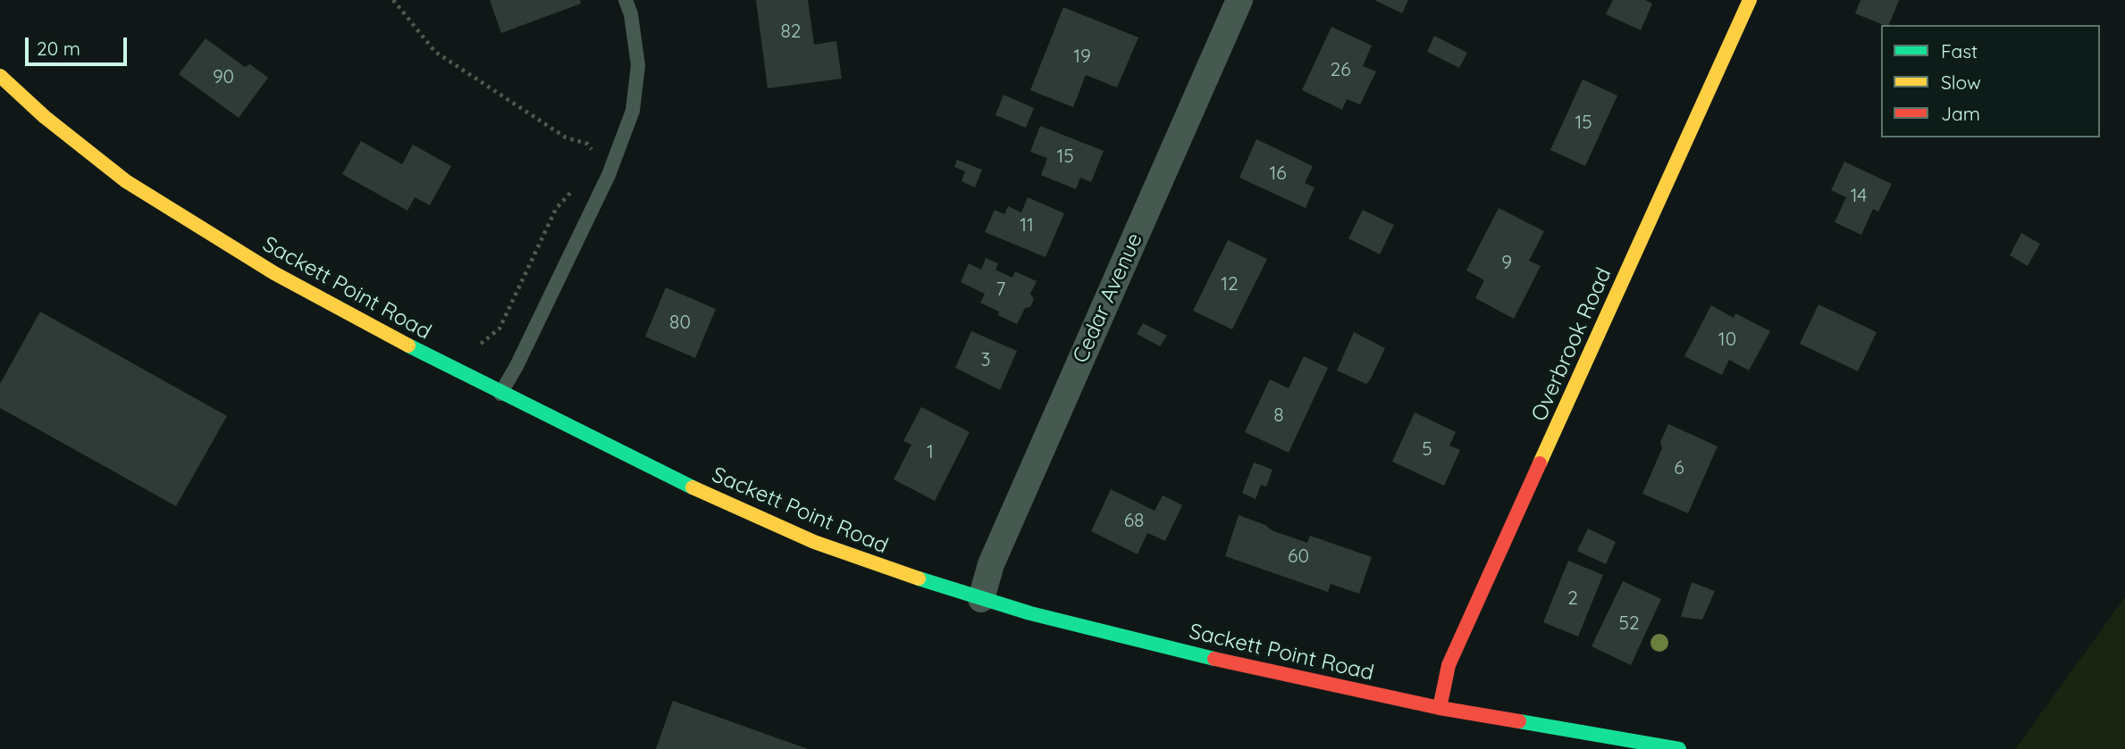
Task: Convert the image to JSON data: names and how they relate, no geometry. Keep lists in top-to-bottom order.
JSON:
{
  "streets": {
    "street": ["Sackett Point Road", "Cedar Avenue", "Overbrook Road"]
  },
  "crossings": [
    ["Sackett Point Road", "Cedar Avenue"],
    ["Sackett Point Road", "Overbrook Road"]
  ],
  "house_numbers": [
    "82",
    "19",
    "26",
    "90",
    "15",
    "15",
    "16",
    "14",
    "11",
    "9",
    "12",
    "7",
    "80",
    "10",
    "3",
    "8",
    "5",
    "1",
    "6",
    "68",
    "60",
    "2",
    "52"
  ],
  "legend": ["Fast", "Slow", "Jam"],
  "scale_bar": "20 m"
}
